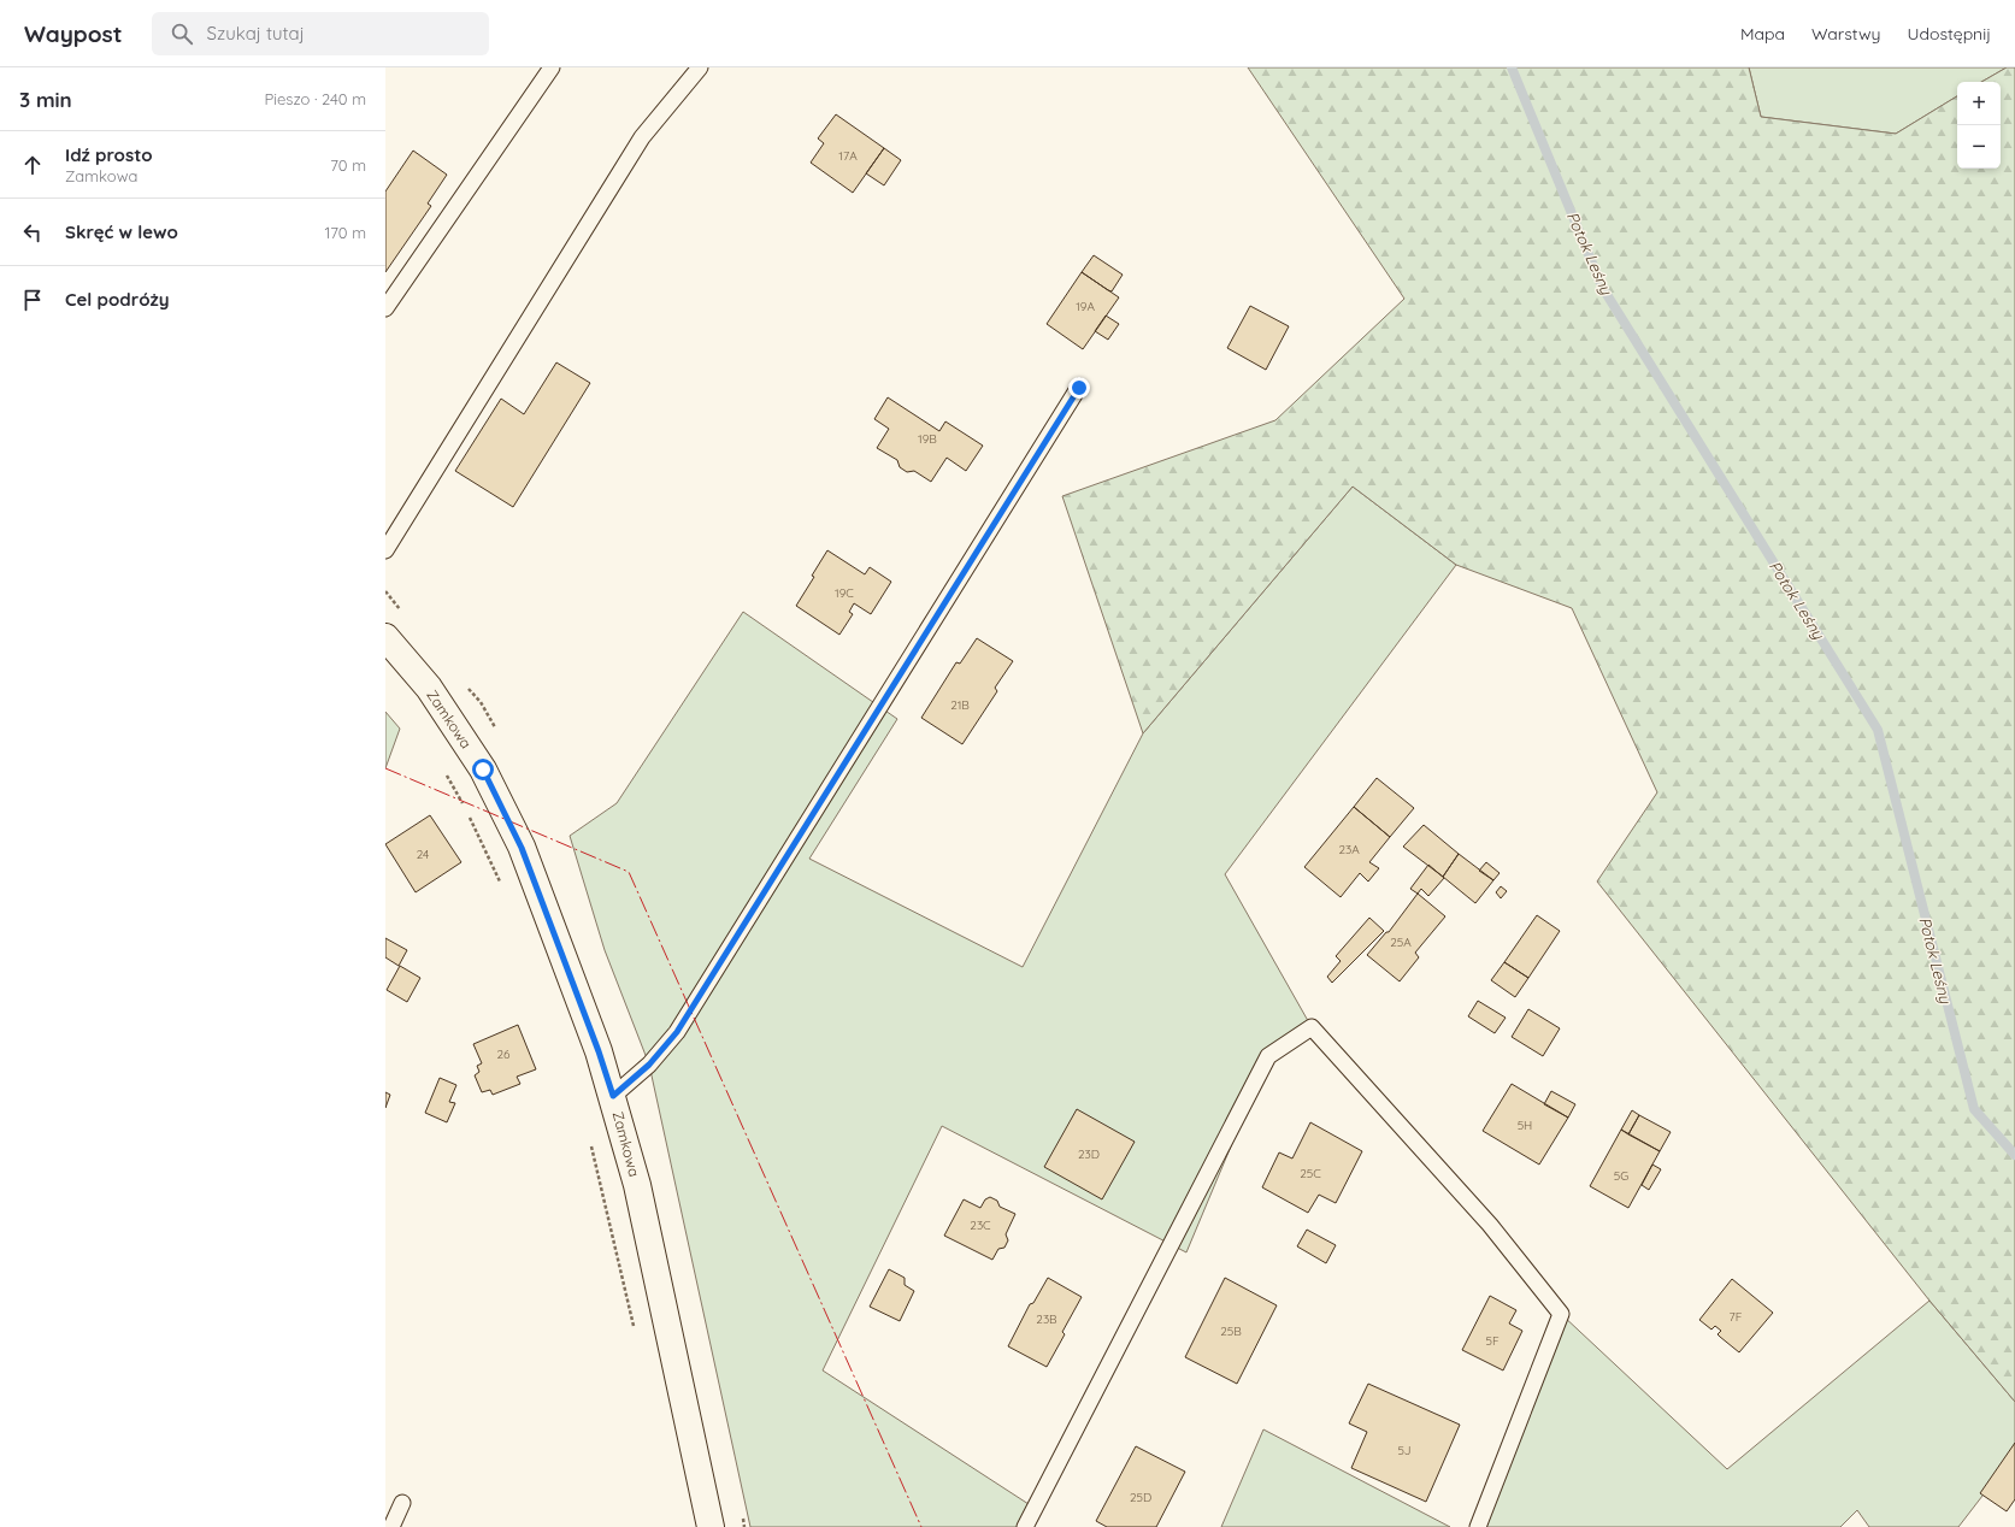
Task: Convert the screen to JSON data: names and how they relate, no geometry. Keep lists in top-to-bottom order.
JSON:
{
  "streets": {
    "street": ["Zamkowa"]
  },
  "water": ["Potok Leśny"],
  "house_numbers": [
    "17A",
    "19A",
    "19B",
    "19C",
    "21B",
    "23A",
    "24",
    "25A",
    "26",
    "5H",
    "23D",
    "25C",
    "5G",
    "23C",
    "7F",
    "23B",
    "25B",
    "5F",
    "5J",
    "25D"
  ],
  "page": {
    "header": "Waypost",
    "search": "Szukaj tutaj",
    "nav": ["Mapa", "Warstwy", "Udostępnij"],
    "heading": ["3 min", "Pieszo · 240 m"],
    "map_buttons": ["+", "−"],
    "list": [
      ["Idź prosto", "Zamkowa", "70 m"],
      ["Skręć w lewo", "170 m"],
      "Cel podróży"
    ]
  }
}
